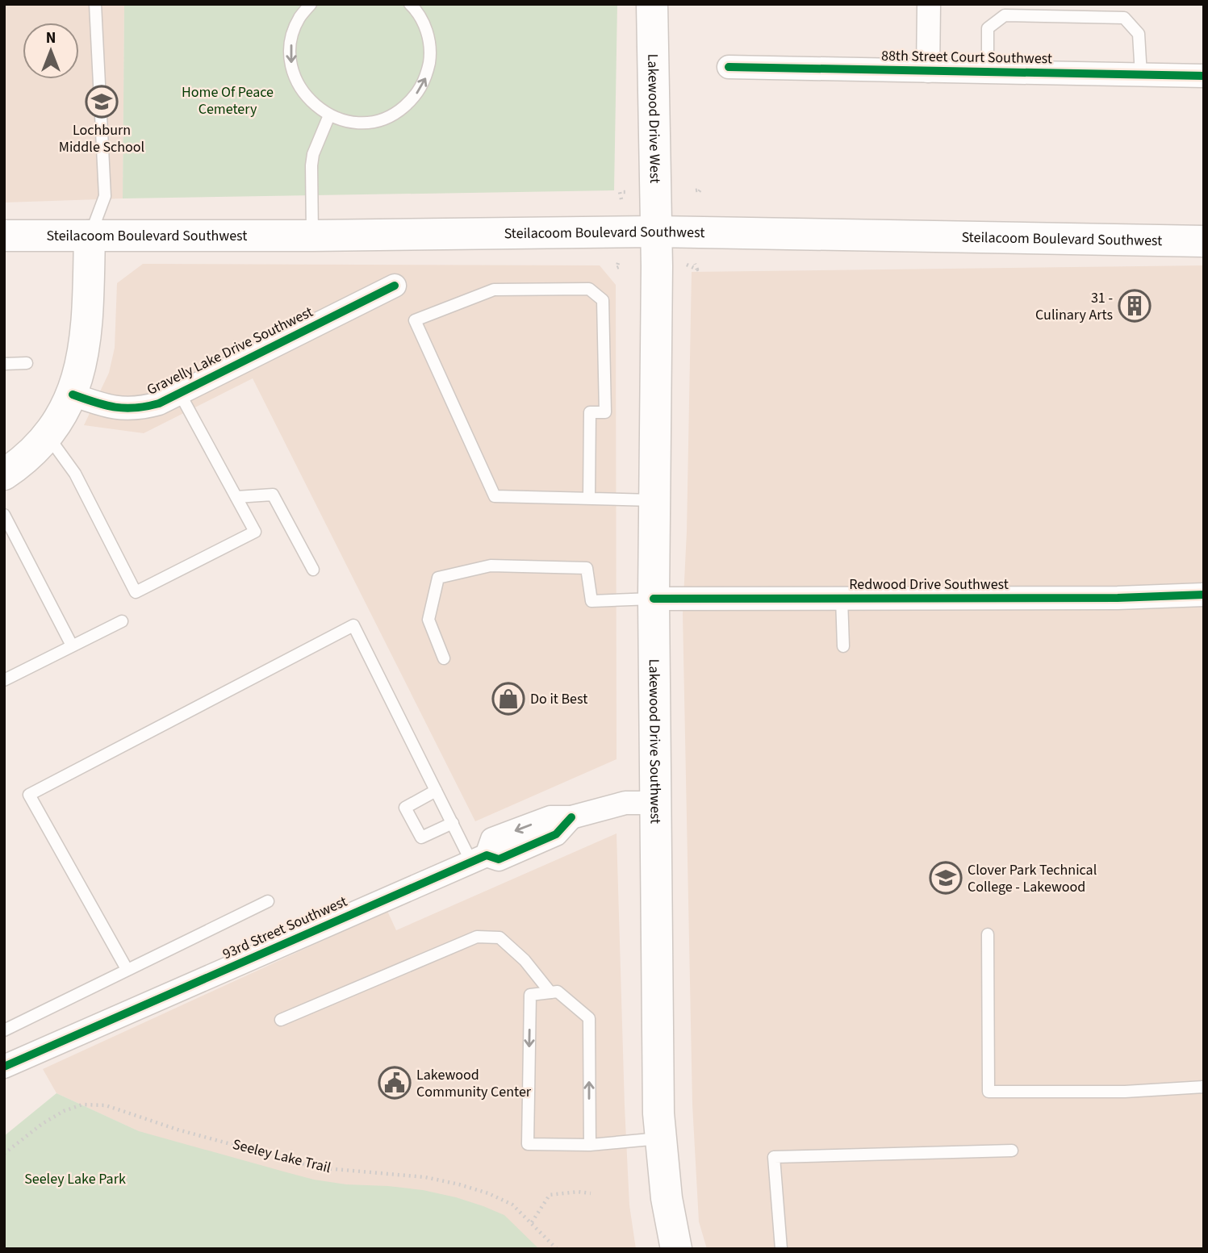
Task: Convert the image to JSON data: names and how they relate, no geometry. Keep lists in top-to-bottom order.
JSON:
{
  "streets": {
    "main road": ["Lakewood Drive West", "Steilacoom Boulevard Southwest", "Lakewood Drive Southwest"],
    "street": [
      "88th Street Court Southwest",
      "Gravelly Lake Drive Southwest",
      "Redwood Drive Southwest",
      "93rd Street Southwest"
    ],
    "path": ["Seeley Lake Trail"]
  },
  "crossings": [
    ["Lakewood Drive West", "Steilacoom Boulevard Southwest"],
    ["Lakewood Drive West", "Lakewood Drive Southwest"],
    ["Steilacoom Boulevard Southwest", "Lakewood Drive Southwest"],
    ["Redwood Drive Southwest", "Lakewood Drive Southwest"],
    ["Lakewood Drive Southwest", "93rd Street Southwest"]
  ],
  "parks": ["Home Of Peace Cemetery", "Seeley Lake Park"],
  "places": {
    "school or university": ["Lochburn Middle School", "Clover Park Technical College - Lakewood"],
    "building": ["31 - Culinary Arts"],
    "shop": ["Do it Best"],
    "public building": ["Lakewood Community Center"]
  },
  "north": "top"
}
